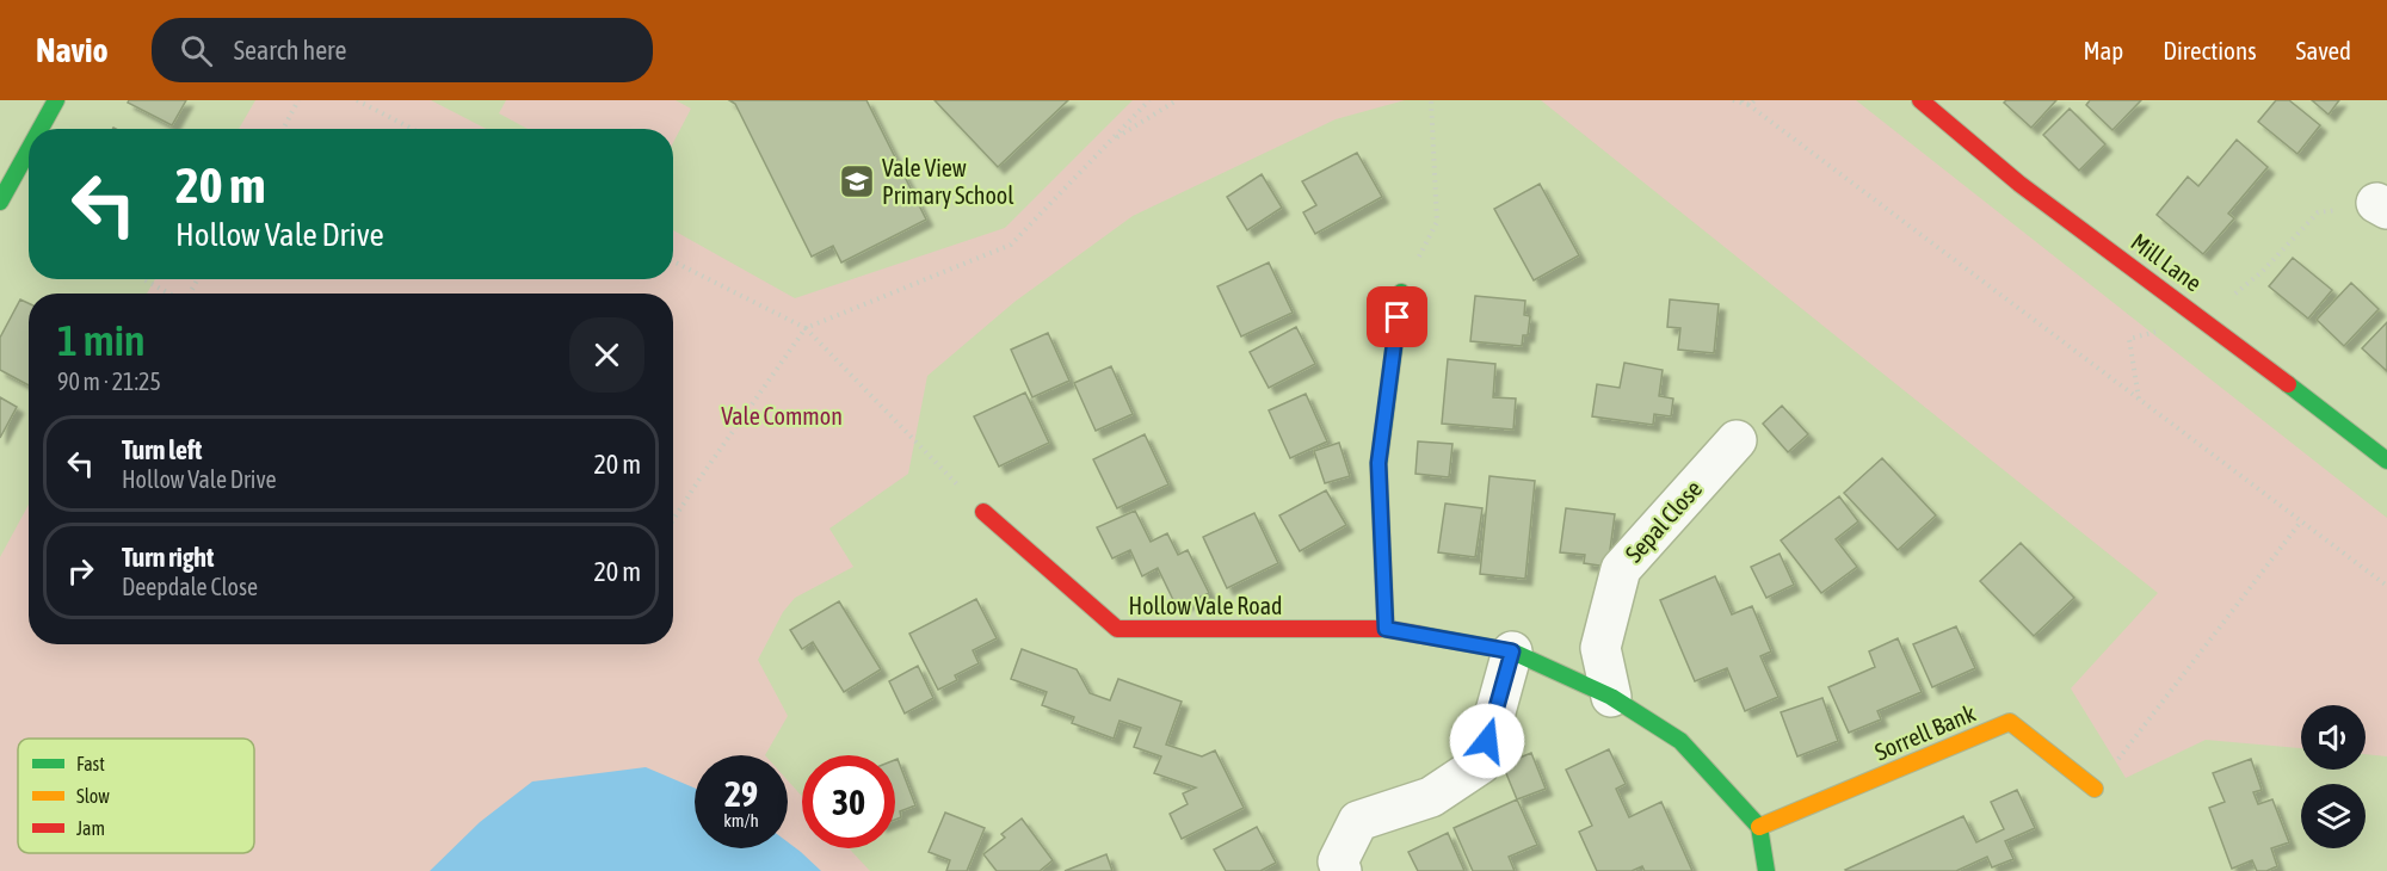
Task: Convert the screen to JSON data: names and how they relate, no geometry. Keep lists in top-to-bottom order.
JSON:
{
  "streets": {
    "street": [
      "Mill Lane",
      "Sepal Close",
      "Hollow Vale Road",
      "Sorrell Bank"
    ]
  },
  "crossings": [
    ["Sepal Close", "Hollow Vale Road"],
    ["Hollow Vale Road", "Sorrell Bank"]
  ],
  "parks": ["Vale Common"],
  "places": {
    "school or university": ["Vale View Primary School"]
  },
  "legend": ["Fast", "Slow", "Jam"],
  "page": {
    "header": "Navio",
    "search": "Search here",
    "nav": ["Map", "Directions", "Saved"],
    "turn": ["20 m", "Hollow Vale Drive"],
    "heading": ["1 min", "90 m · 21:25"],
    "list": [
      {
        "name": "Turn left",
        "note": "Hollow Vale Drive",
        "value": "20 m"
      },
      {
        "name": "Turn right",
        "note": "Deepdale Close",
        "value": "20 m"
      }
    ],
    "speed": "29 km/h",
    "limit": "30"
  }
}
